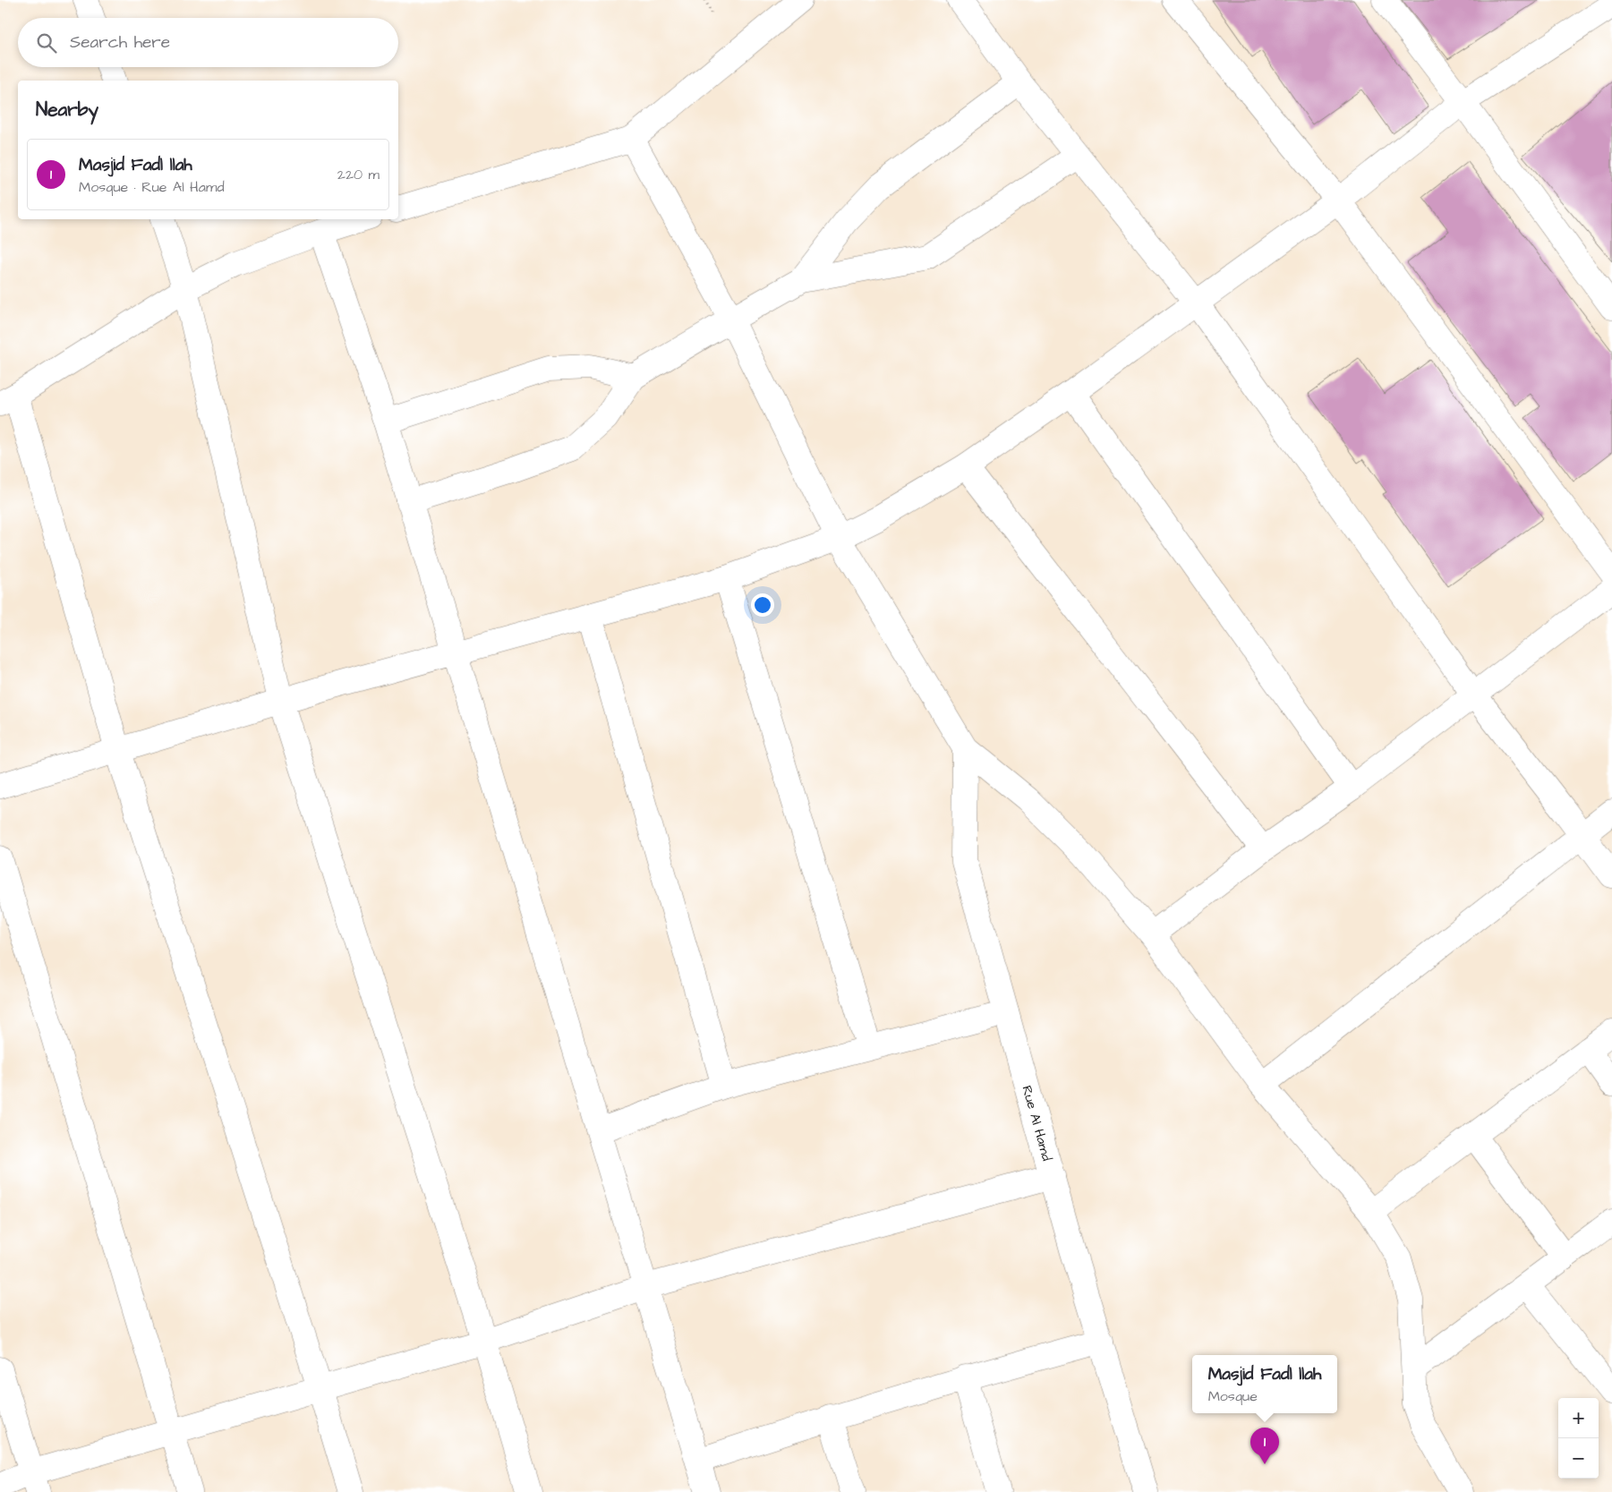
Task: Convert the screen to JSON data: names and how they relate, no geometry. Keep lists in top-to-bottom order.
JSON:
{
  "streets": {
    "street": ["Rue Al Hamd"]
  },
  "page": {
    "search": "Search here",
    "heading": "Nearby",
    "list": [
      {
        "mark": "1",
        "name": "Masjid Fadl llah",
        "note": "Mosque · Rue Al Hamd",
        "value": "220 m"
      }
    ],
    "popup": ["Masjid Fadl llah", "Mosque"],
    "map_buttons": ["+", "−"],
    "pins": "1"
  }
}
